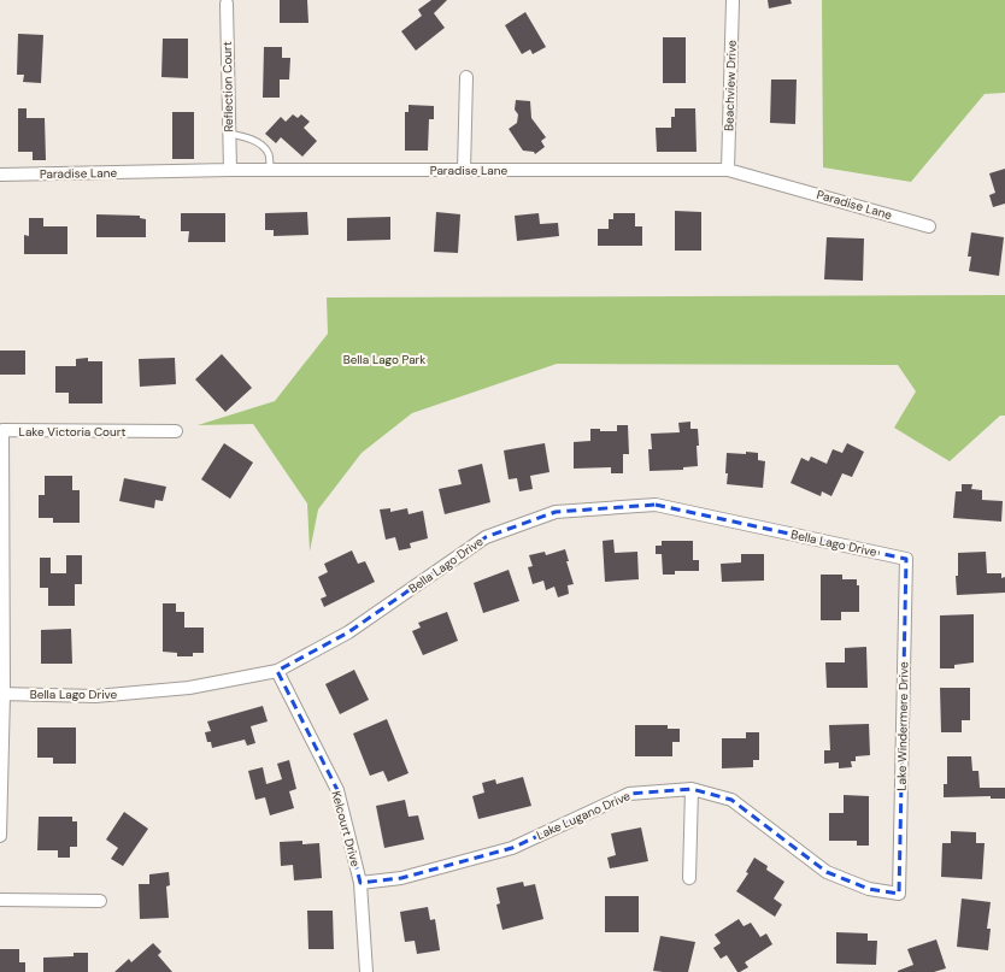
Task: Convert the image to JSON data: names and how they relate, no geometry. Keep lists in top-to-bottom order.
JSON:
{
  "streets": {
    "street": [
      "Beachview Drive",
      "Reflection Court",
      "Paradise Lane",
      "Lake Victoria Court",
      "Bella Lago Drive",
      "Lake Windermere Drive",
      "Lake Lugano Drive",
      "Kelcourt Drive"
    ]
  },
  "crossings": [
    ["Beachview Drive", "Paradise Lane"],
    ["Reflection Court", "Paradise Lane"],
    ["Lake Victoria Court", "Bella Lago Drive"],
    ["Bella Lago Drive", "Lake Windermere Drive"],
    ["Bella Lago Drive", "Kelcourt Drive"],
    ["Lake Windermere Drive", "Lake Lugano Drive"],
    ["Lake Lugano Drive", "Kelcourt Drive"]
  ],
  "parks": ["Bella Lago Park"]
}
